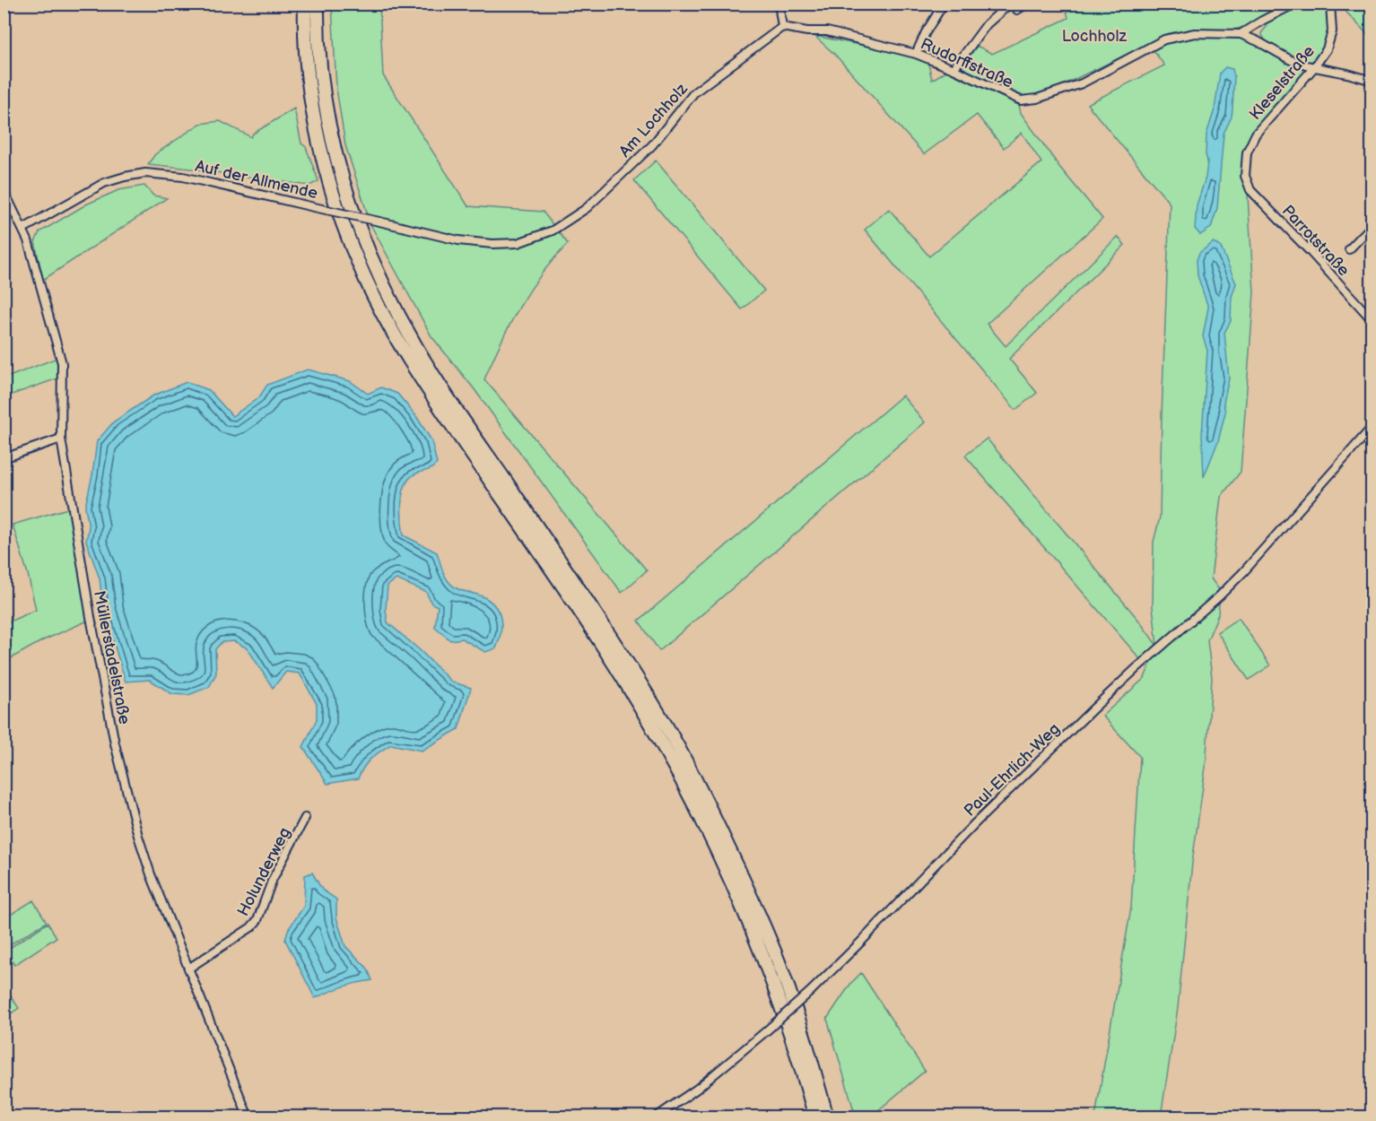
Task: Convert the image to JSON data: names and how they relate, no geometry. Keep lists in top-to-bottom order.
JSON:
{
  "streets": {
    "street": [
      "Rudorffstraße",
      "Kleselstraße",
      "Am Lochholz",
      "Auf der Allmende",
      "Parrotstraße",
      "Müllerstadelstraße",
      "Paul-Ehrlich-Weg",
      "Holunderweg"
    ]
  },
  "crossings": [
    ["Rudorffstraße", "Kleselstraße"],
    ["Rudorffstraße", "Am Lochholz"],
    ["Kleselstraße", "Parrotstraße"],
    ["Am Lochholz", "Auf der Allmende"],
    ["Auf der Allmende", "Müllerstadelstraße"],
    ["Müllerstadelstraße", "Holunderweg"]
  ],
  "parks": ["Lochholz"]
}
